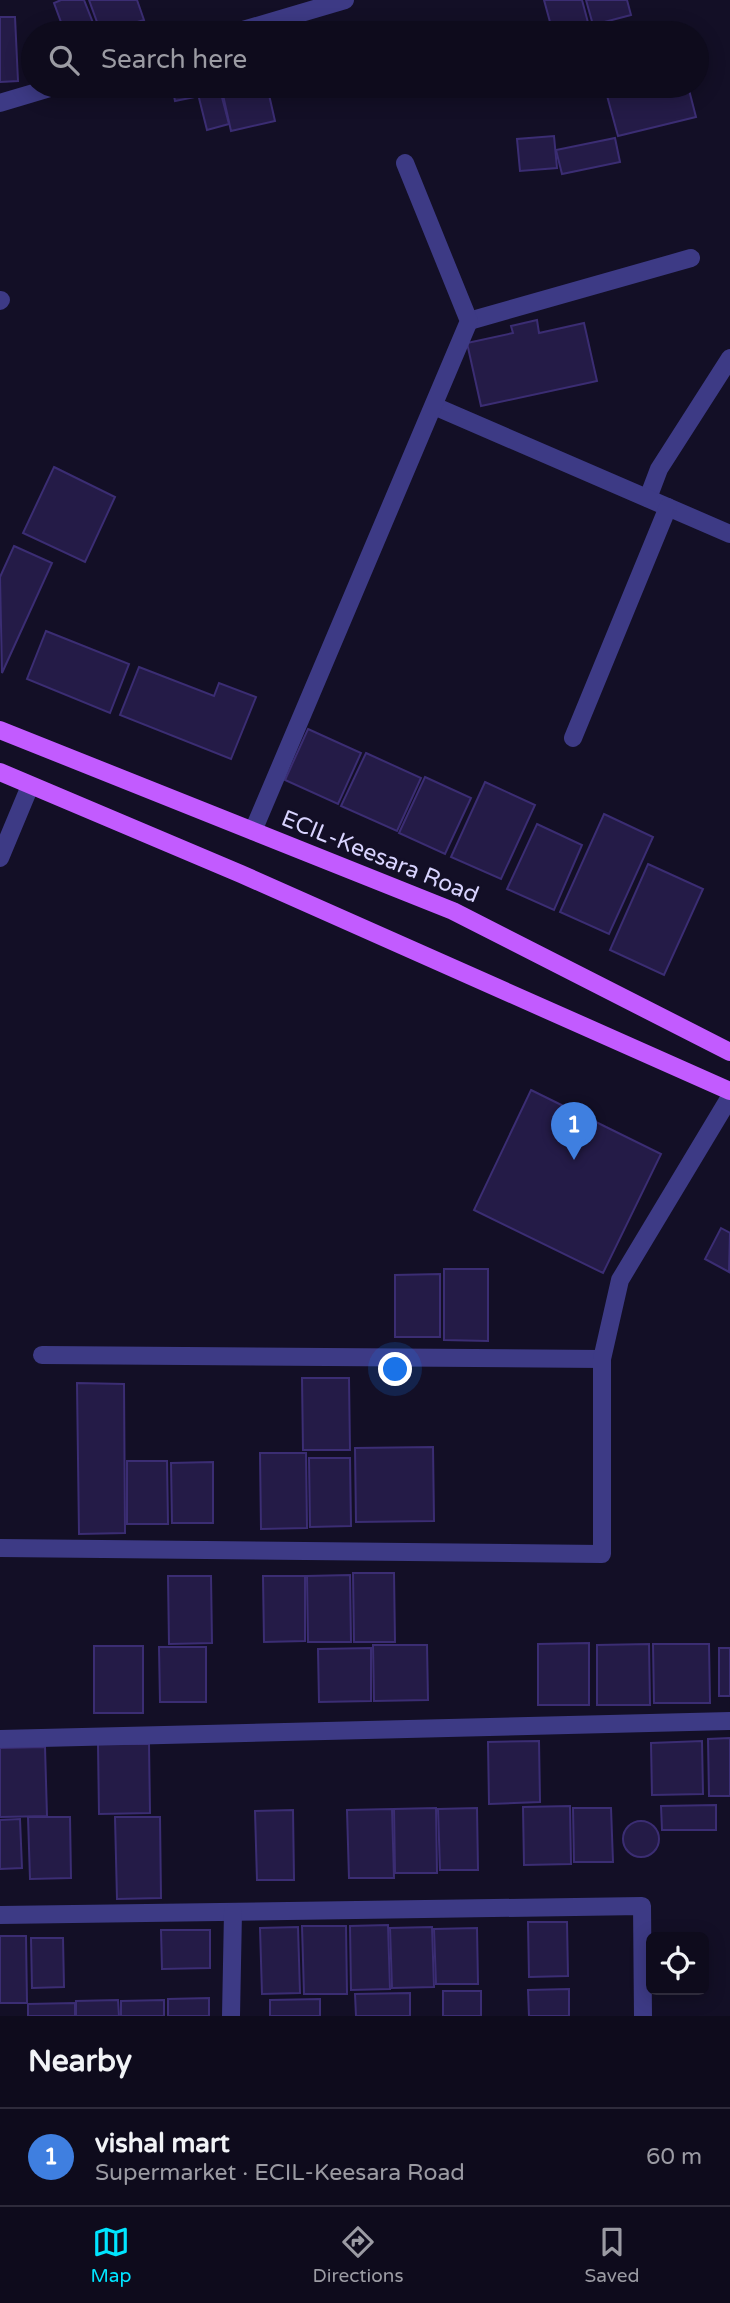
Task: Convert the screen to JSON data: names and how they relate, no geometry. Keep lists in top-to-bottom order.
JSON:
{
  "streets": {
    "main road": ["ECIL-Keesara Road"]
  },
  "page": {
    "search": "Search here",
    "pins": "1",
    "heading": "Nearby",
    "list": [
      {
        "mark": "1",
        "name": "vishal mart",
        "note": "Supermarket · ECIL-Keesara Road",
        "value": "60 m"
      }
    ],
    "nav": ["Map", "Directions", "Saved"]
  }
}
